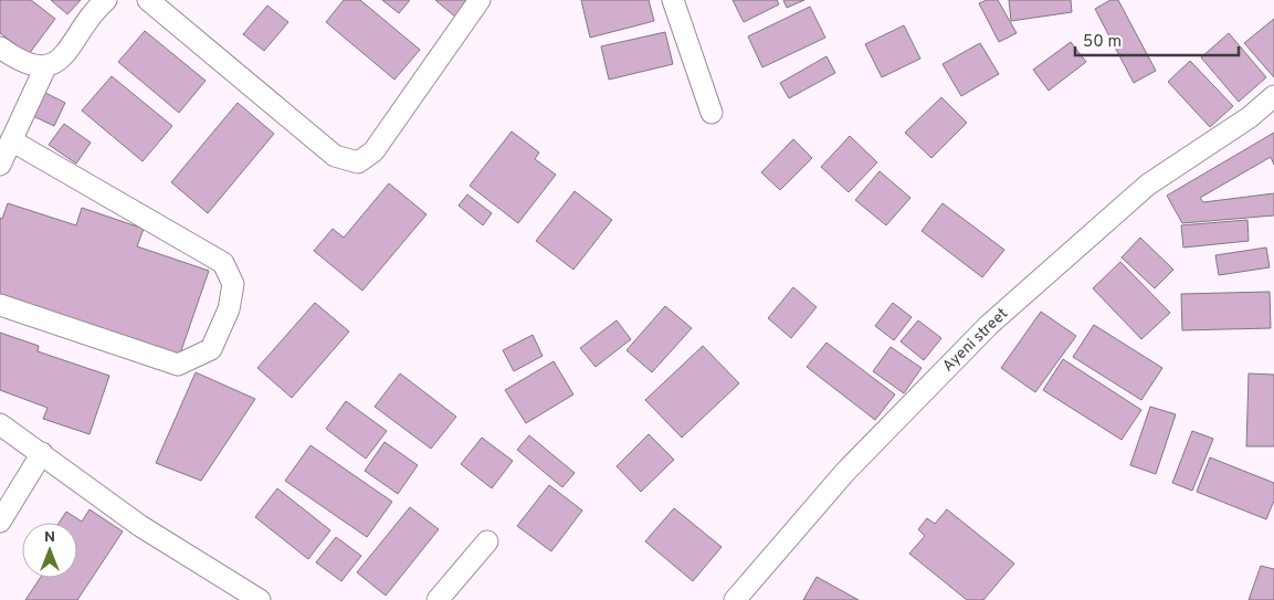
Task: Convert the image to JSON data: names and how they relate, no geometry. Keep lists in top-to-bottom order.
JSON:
{
  "streets": {
    "street": ["Ayeni street"]
  },
  "scale_bar": "50 m",
  "north": "top"
}
